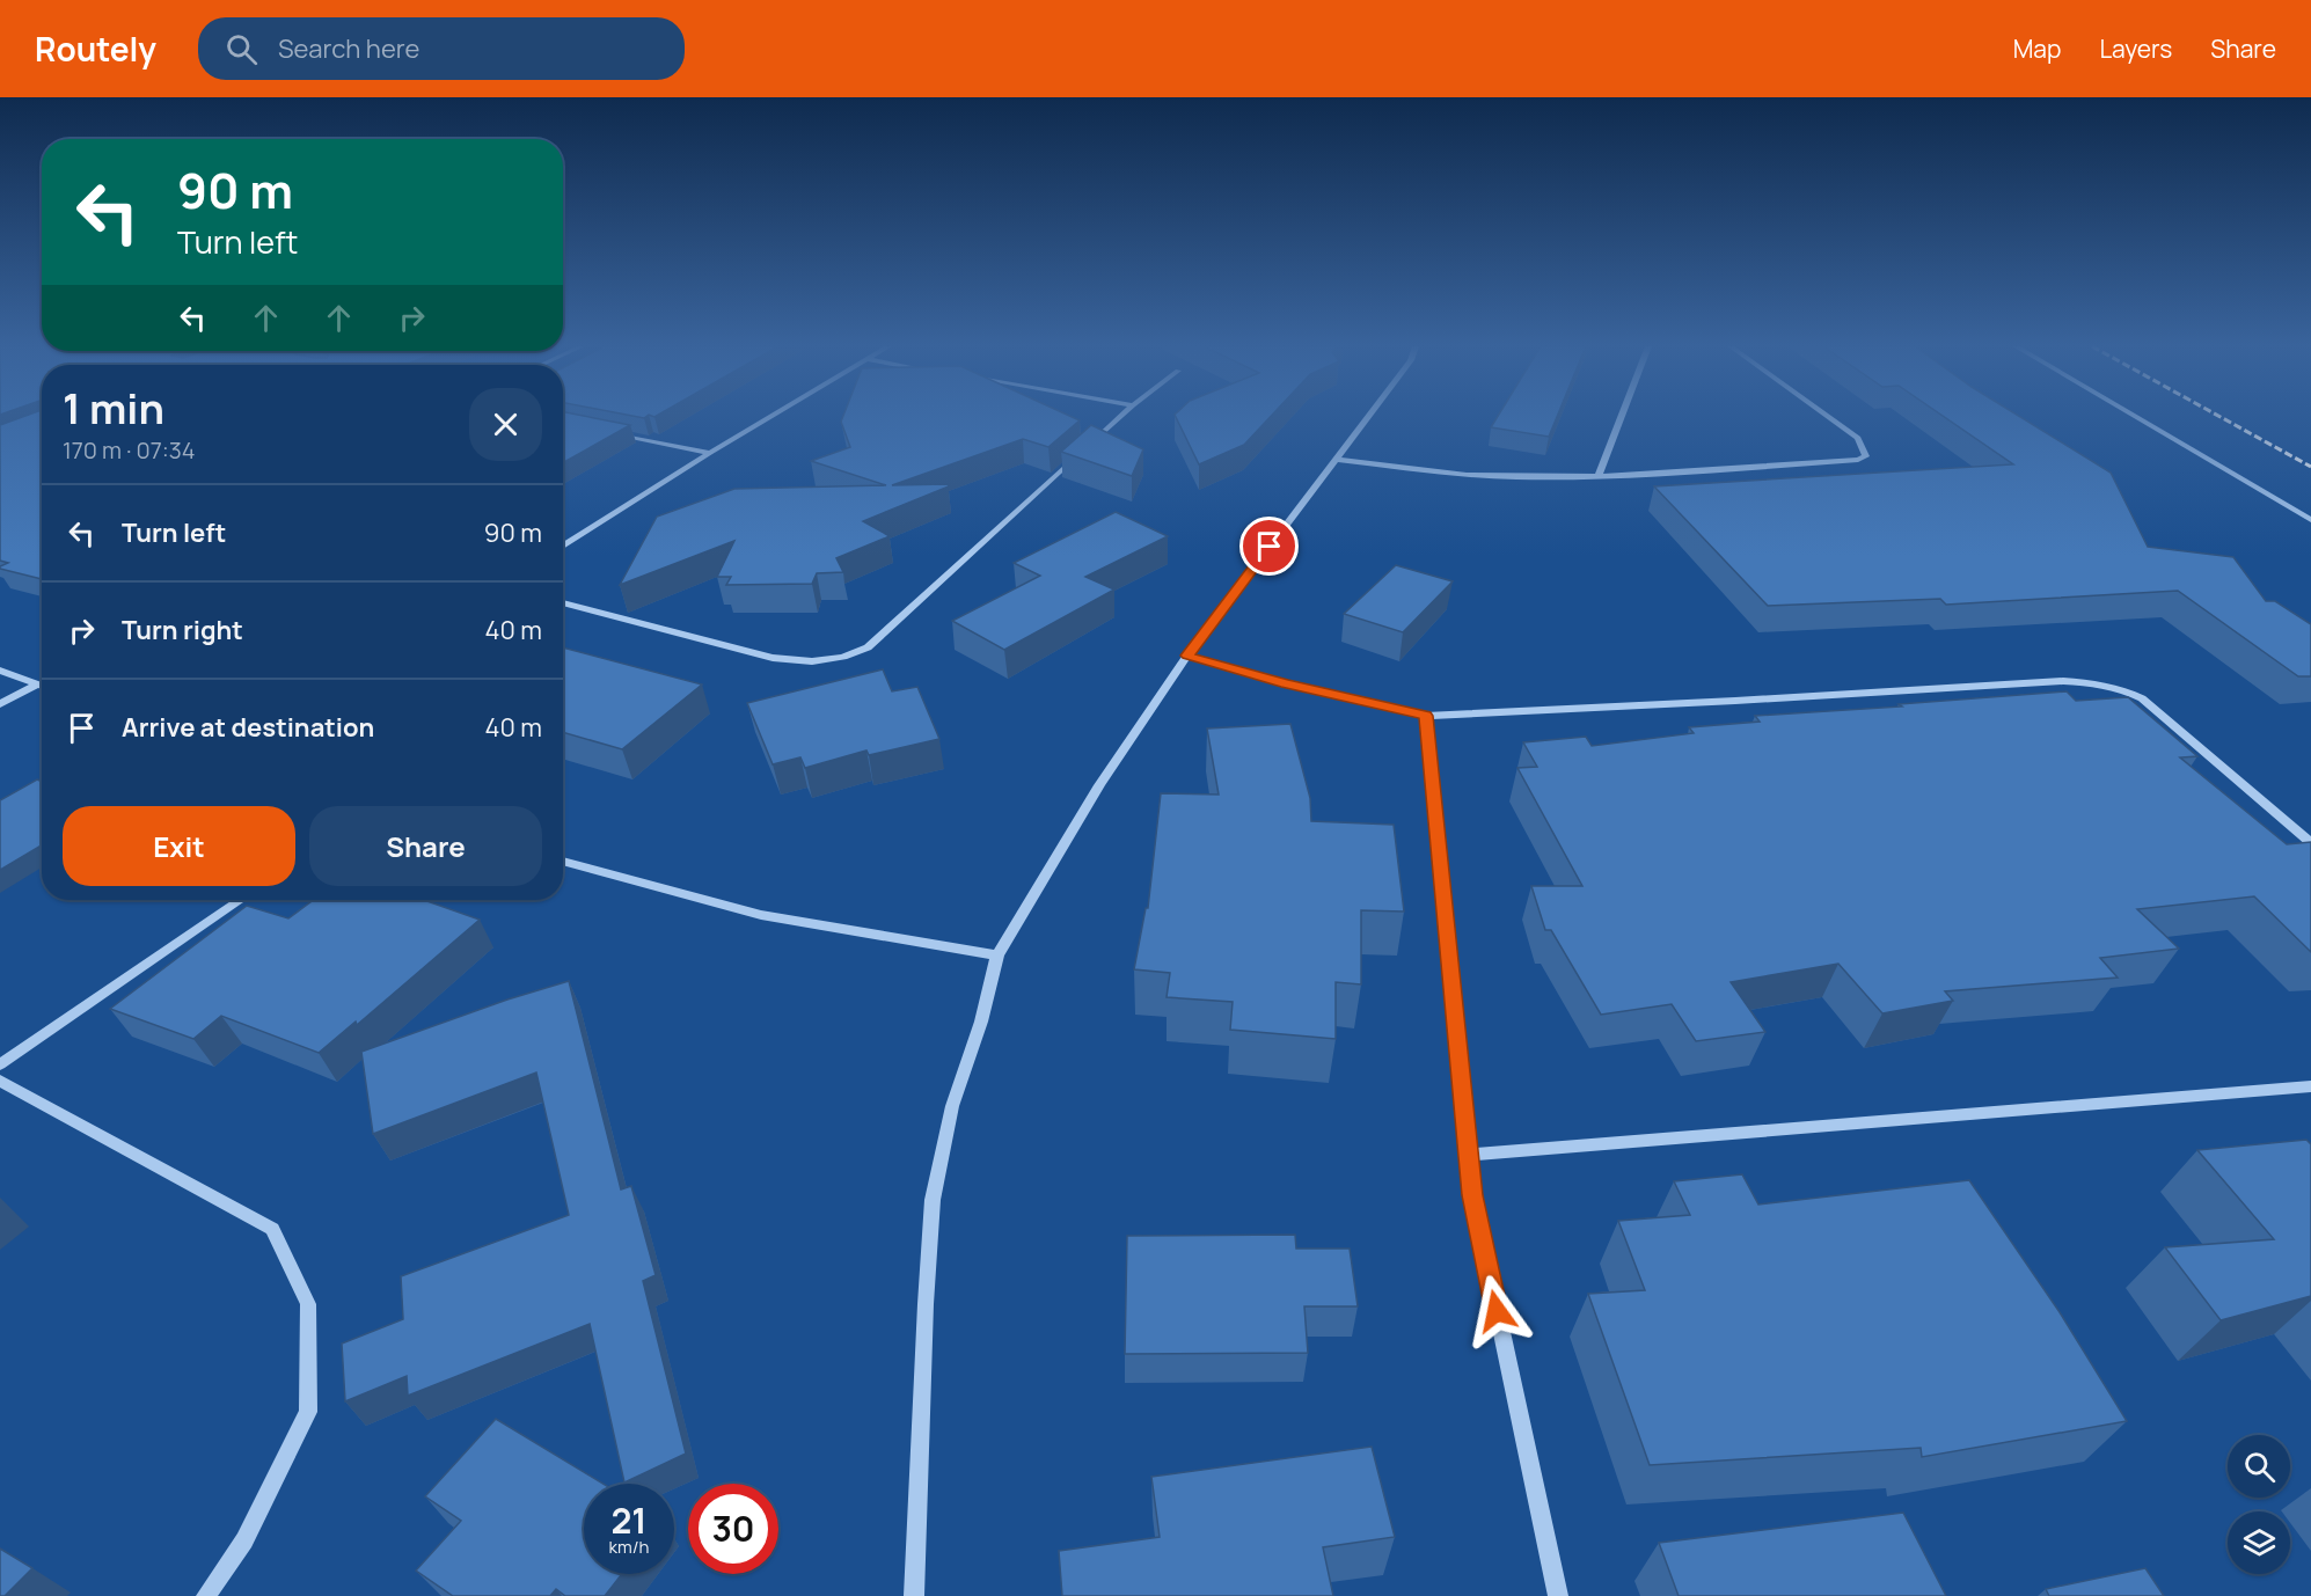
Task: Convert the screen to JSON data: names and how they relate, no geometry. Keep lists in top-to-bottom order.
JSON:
{
  "page": {
    "header": "Routely",
    "search": "Search here",
    "nav": ["Map", "Layers", "Share"],
    "turn": ["90 m", "Turn left"],
    "heading": ["1 min", "170 m · 07:34"],
    "list": [
      {
        "name": "Turn left",
        "value": "90 m"
      },
      {
        "name": "Turn right",
        "value": "40 m"
      },
      {
        "name": "Arrive at destination",
        "value": "40 m"
      }
    ],
    "buttons": ["Exit", "Share"],
    "speed": "21 km/h",
    "limit": "30"
  }
}
